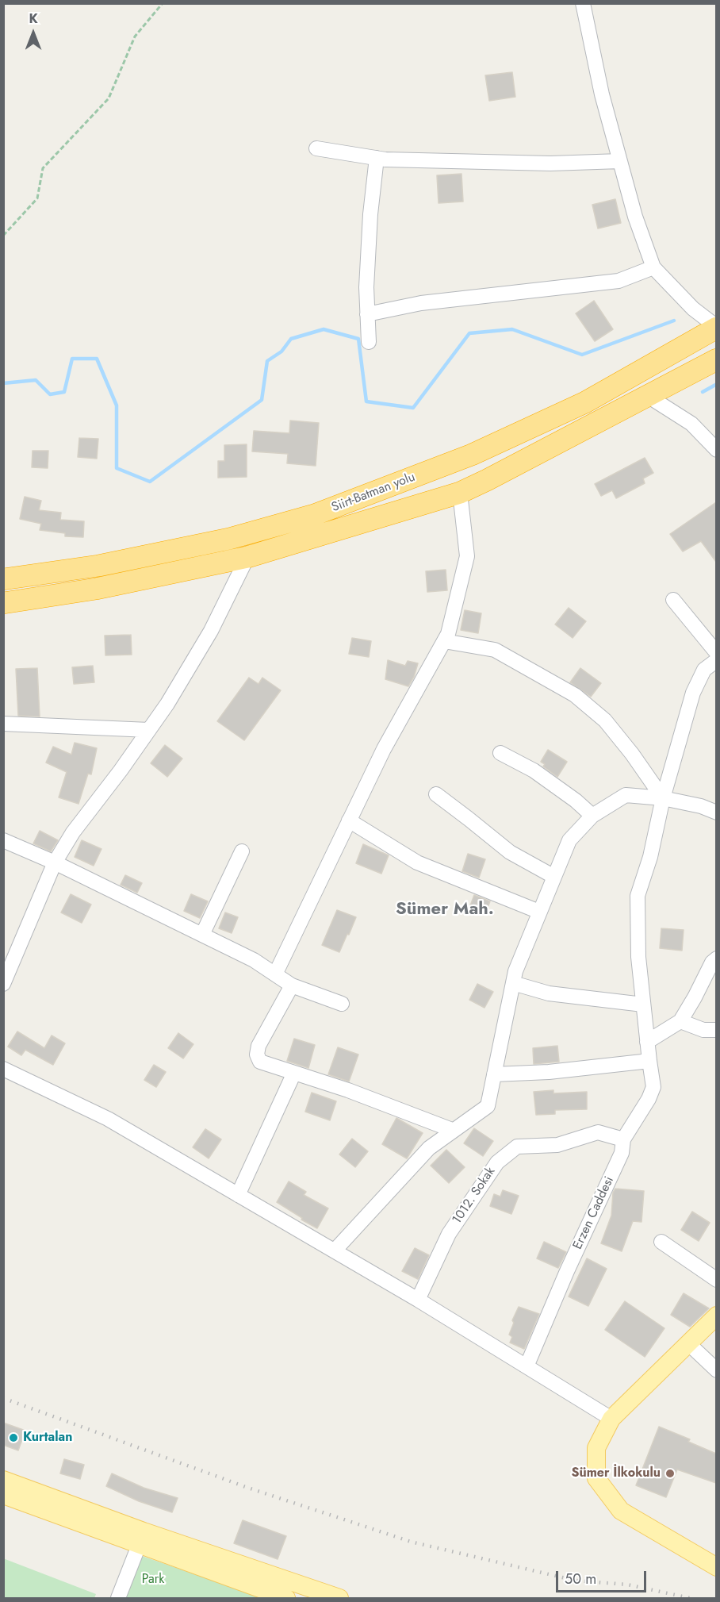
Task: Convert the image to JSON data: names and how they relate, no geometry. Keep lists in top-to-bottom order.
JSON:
{
  "streets": {
    "highway": ["Siirt-Batman yolu"],
    "street": ["1012. Sokak", "Erzen Caddesi"]
  },
  "crossings": [
    ["1012. Sokak", "Erzen Caddesi"]
  ],
  "districts": ["Sümer Mah."],
  "parks": ["Park"],
  "places": ["Kurtalan", "Sümer İlkokulu"],
  "scale_bar": "50 m",
  "north": "top"
}
